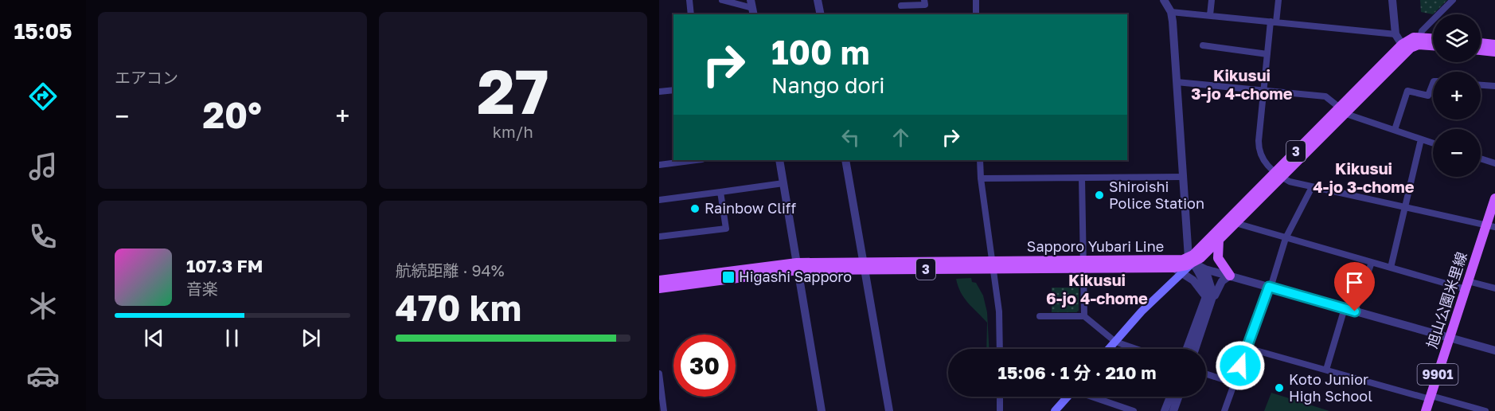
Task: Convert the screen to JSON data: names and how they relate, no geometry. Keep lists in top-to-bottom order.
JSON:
{
  "streets": {
    "main road": [
      "3",
      "Sapporo Yubari Line",
      "旭山公園米里線",
      "9901"
    ]
  },
  "districts": ["Kikusui 3-jo 4-chome", "Kikusui 4-jo 3-chome", "Kikusui 6-jo 4-chome"],
  "places": {
    "other": ["Shiroishi Police Station", "Rainbow Cliff", "Koto Junior High School"],
    "transit": ["Higashi Sapporo"]
  },
  "page": {
    "tabs": "15:05",
    "tile": [
      "エアコン",
      ["27", "km/h"],
      ["航続距離 · 94%", "470 km"]
    ],
    "map_buttons": ["+", "−"],
    "turn": ["100 m", "Nango dori"],
    "heat": ["−", "20°", "+"],
    "song": ["107.3 FM", "音楽"],
    "limit": "30",
    "trip": "15:06 · 1 分 · 210 m"
  }
}
